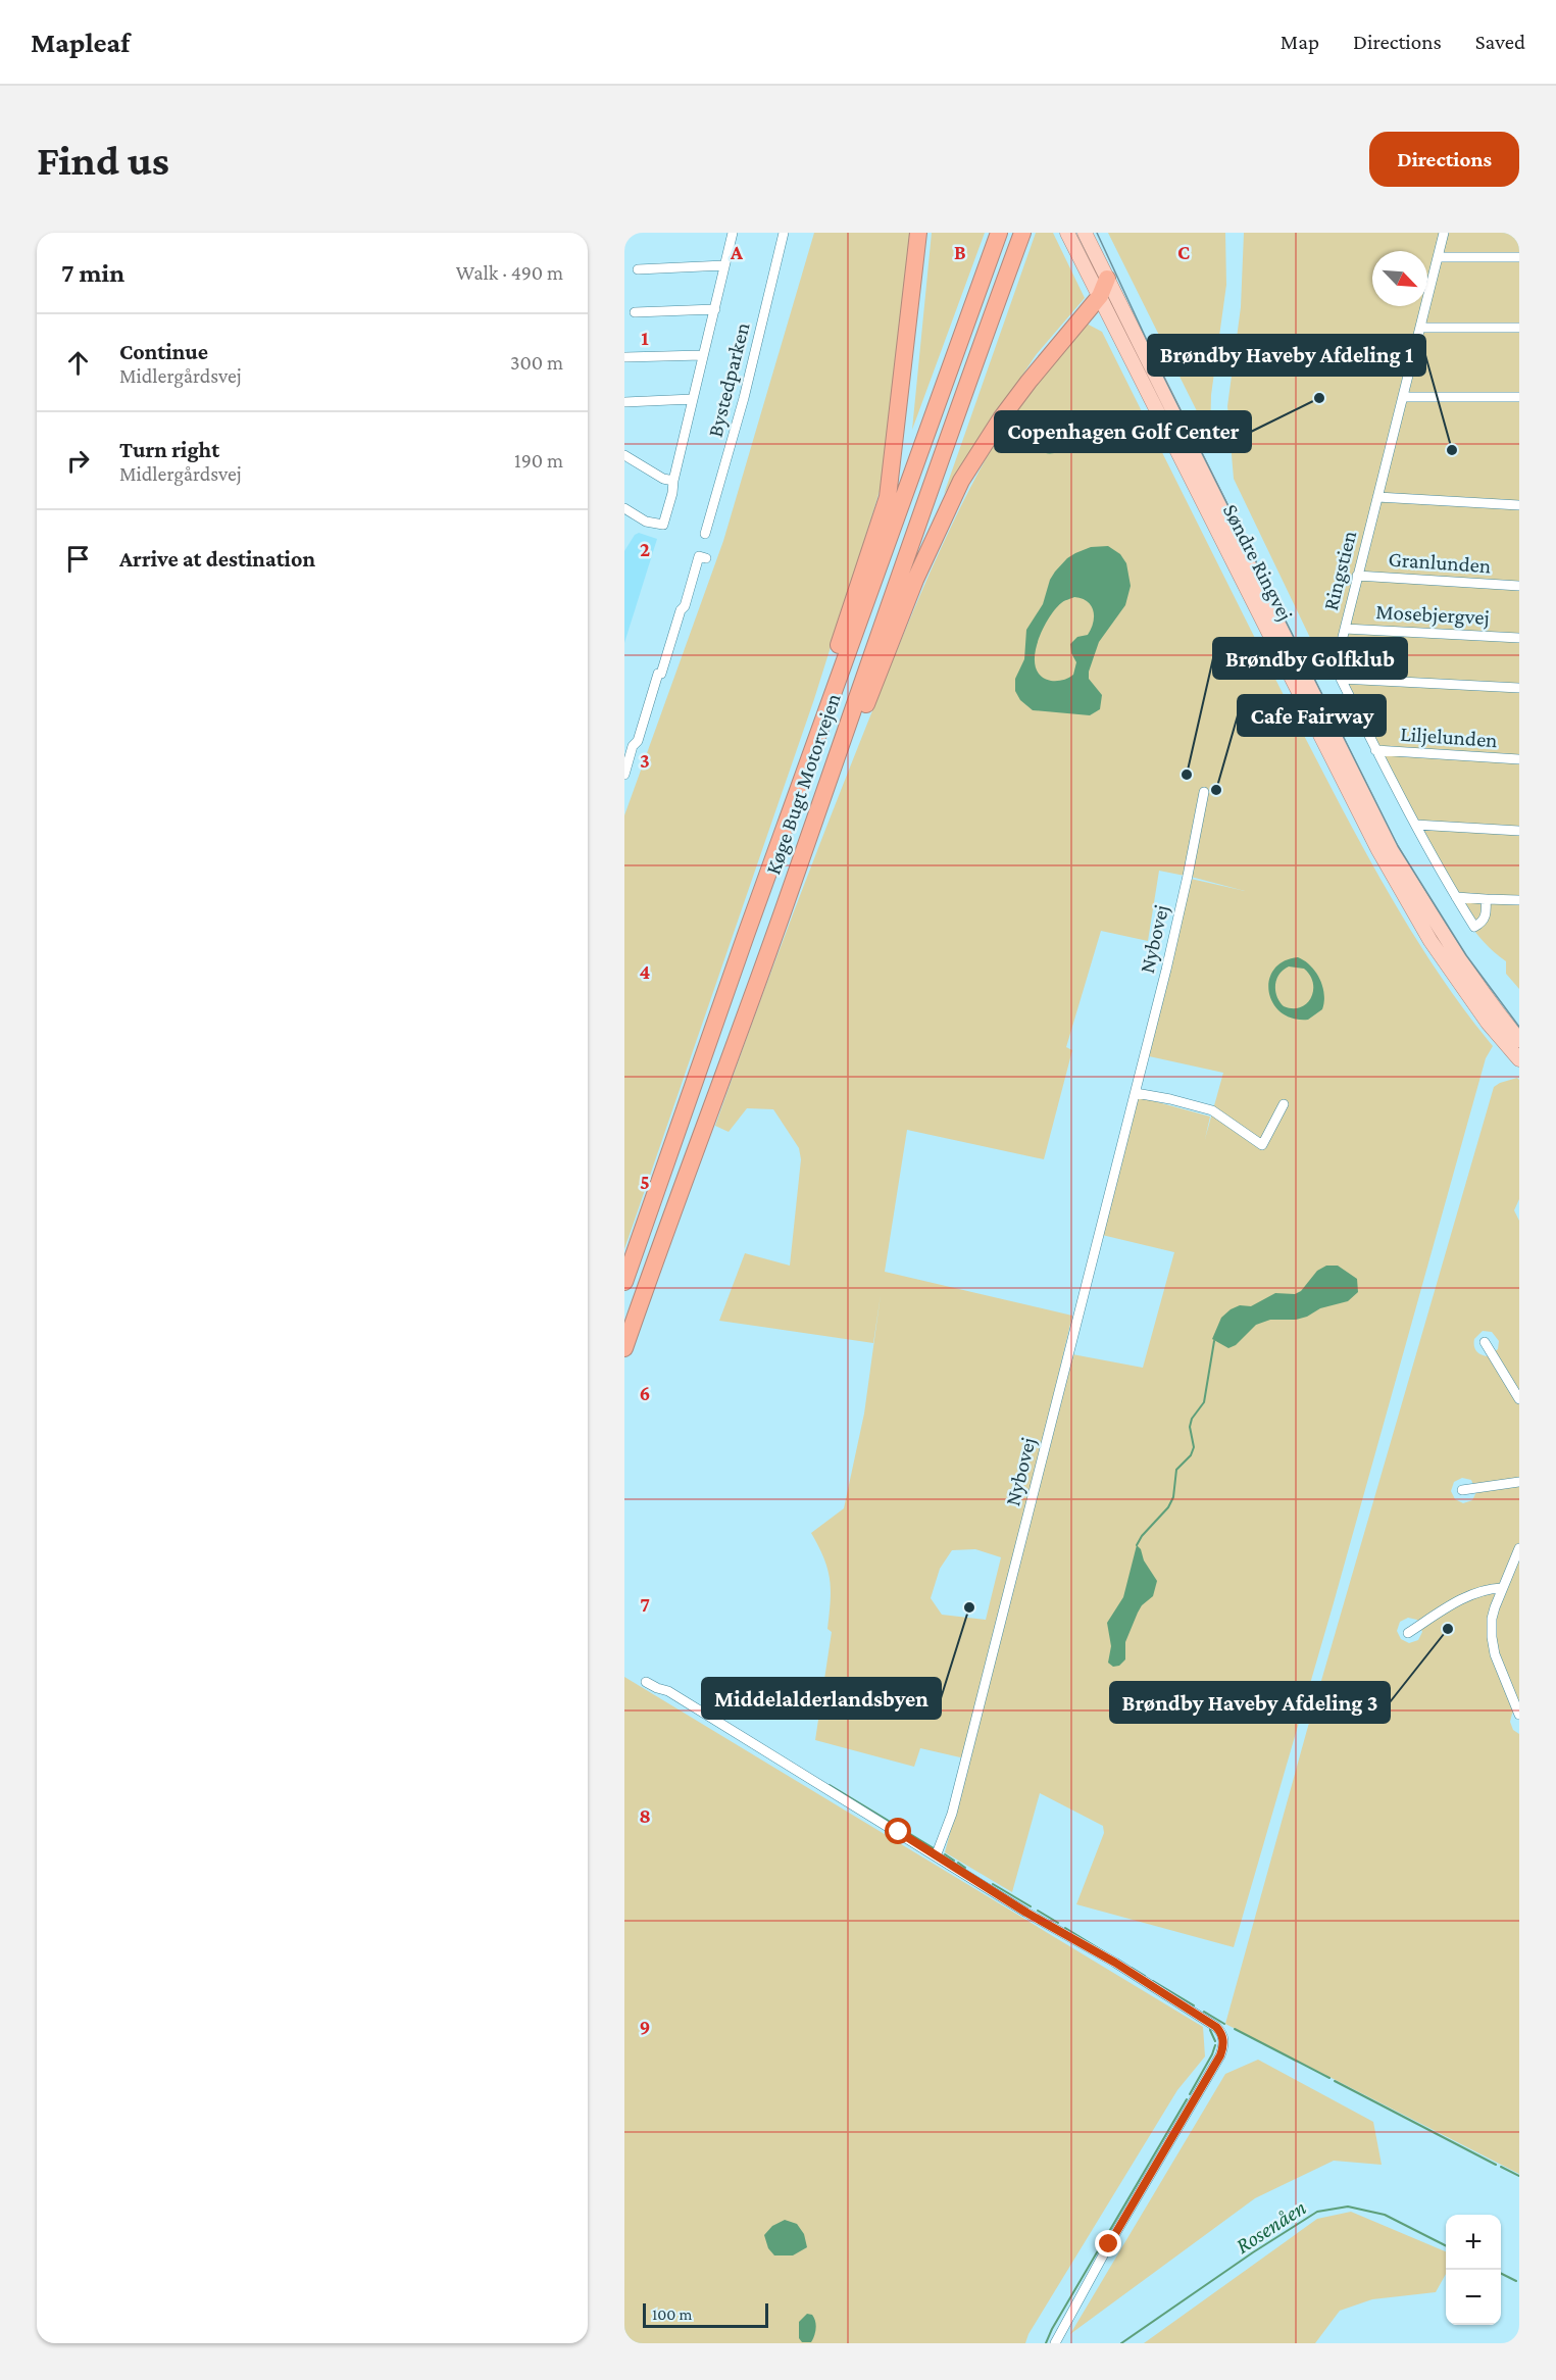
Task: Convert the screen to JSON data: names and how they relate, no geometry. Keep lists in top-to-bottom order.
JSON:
{
  "streets": {
    "highway": ["Køge Bugt Motorvejen"],
    "main road": ["Søndre Ringvej"],
    "street": [
      "Bystedparken",
      "Granlunden",
      "Ringstien",
      "Mosebjergvej",
      "Liljelunden",
      "Nybovej"
    ]
  },
  "crossings": [
    ["Granlunden", "Ringstien"],
    ["Ringstien", "Mosebjergvej"],
    ["Ringstien", "Liljelunden"]
  ],
  "water": ["Rosenåen"],
  "places": [
    "Copenhagen Golf Center",
    "Brøndby Haveby Afdeling 1",
    "Brøndby Golfklub",
    "Cafe Fairway",
    "Middelalderlandsbyen",
    "Brøndby Haveby Afdeling 3"
  ],
  "scale_bar": "100 m",
  "north": "bottom right",
  "page": {
    "header": "Mapleaf",
    "nav": ["Map", "Directions", "Saved"],
    "buttons": "Directions",
    "title": "Find us",
    "heading": ["7 min", "Walk · 490 m"],
    "list": [
      ["Continue", "Midlergårdsvej", "300 m"],
      ["Turn right", "Midlergårdsvej", "190 m"],
      "Arrive at destination"
    ],
    "map_buttons": ["+", "−"],
    "scale": "100 m"
  },
  "grid": {
    "columns": ["A", "B", "C"],
    "rows": [
      "1",
      "2",
      "3",
      "4",
      "5",
      "6",
      "7",
      "8",
      "9"
    ]
  }
}
